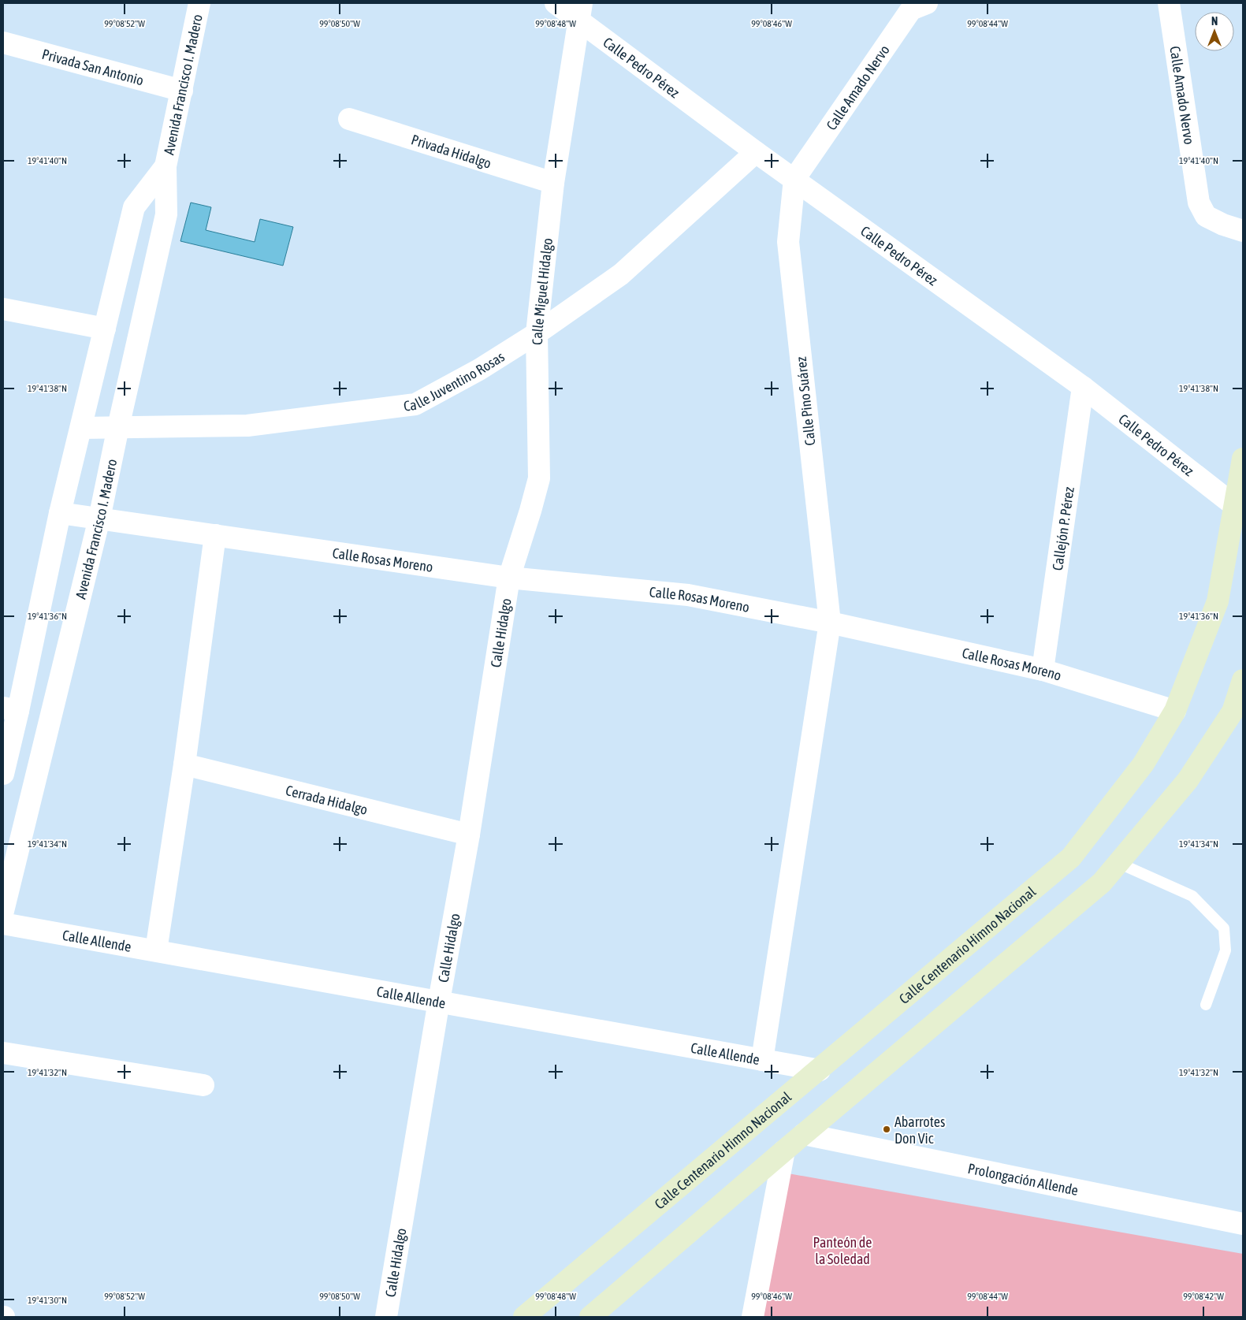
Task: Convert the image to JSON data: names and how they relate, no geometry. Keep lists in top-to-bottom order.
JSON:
{
  "streets": {
    "main road": ["Calle Centenario Himno Nacional"],
    "street": [
      "Privada San Antonio",
      "Calle Pedro Pérez",
      "Avenida Francisco I. Madero",
      "Calle Amado Nervo",
      "Privada Hidalgo",
      "Calle Miguel Hidalgo",
      "Calle Juventino Rosas",
      "Calle Pino Suárez",
      "Callejón P. Pérez",
      "Calle Rosas Moreno",
      "Calle Hidalgo",
      "Cerrada Hidalgo",
      "Calle Allende",
      "Prolongación Allende"
    ]
  },
  "crossings": [
    ["Privada San Antonio", "Avenida Francisco I. Madero"],
    ["Calle Pedro Pérez", "Calle Amado Nervo"],
    ["Calle Pedro Pérez", "Calle Miguel Hidalgo"],
    ["Calle Pedro Pérez", "Calle Juventino Rosas"],
    ["Calle Pedro Pérez", "Calle Pino Suárez"],
    ["Calle Pedro Pérez", "Callejón P. Pérez"],
    ["Calle Pedro Pérez", "Calle Centenario Himno Nacional"],
    ["Avenida Francisco I. Madero", "Calle Juventino Rosas"],
    ["Avenida Francisco I. Madero", "Calle Rosas Moreno"],
    ["Calle Amado Nervo", "Calle Pino Suárez"],
    ["Privada Hidalgo", "Calle Miguel Hidalgo"],
    ["Calle Miguel Hidalgo", "Calle Juventino Rosas"],
    ["Calle Miguel Hidalgo", "Calle Rosas Moreno"],
    ["Calle Miguel Hidalgo", "Calle Hidalgo"],
    ["Calle Pino Suárez", "Calle Rosas Moreno"],
    ["Calle Pino Suárez", "Calle Allende"],
    ["Callejón P. Pérez", "Calle Rosas Moreno"],
    ["Calle Rosas Moreno", "Calle Hidalgo"],
    ["Calle Rosas Moreno", "Calle Centenario Himno Nacional"],
    ["Calle Hidalgo", "Cerrada Hidalgo"],
    ["Calle Hidalgo", "Calle Allende"],
    ["Calle Allende", "Calle Centenario Himno Nacional"]
  ],
  "parks": ["Panteón de la Soledad"],
  "places": ["Abarrotes Don Vic"],
  "north": "top",
  "coordinates": [
    "99°08'52\"W",
    "99°08'50\"W",
    "99°08'48\"W",
    "99°08'46\"W",
    "99°08'44\"W",
    "19°41'40\"N",
    "19°41'38\"N",
    "19°41'36\"N",
    "19°41'34\"N",
    "19°41'32\"N",
    "99°08'42\"W",
    "19°41'30\"N"
  ]
}
